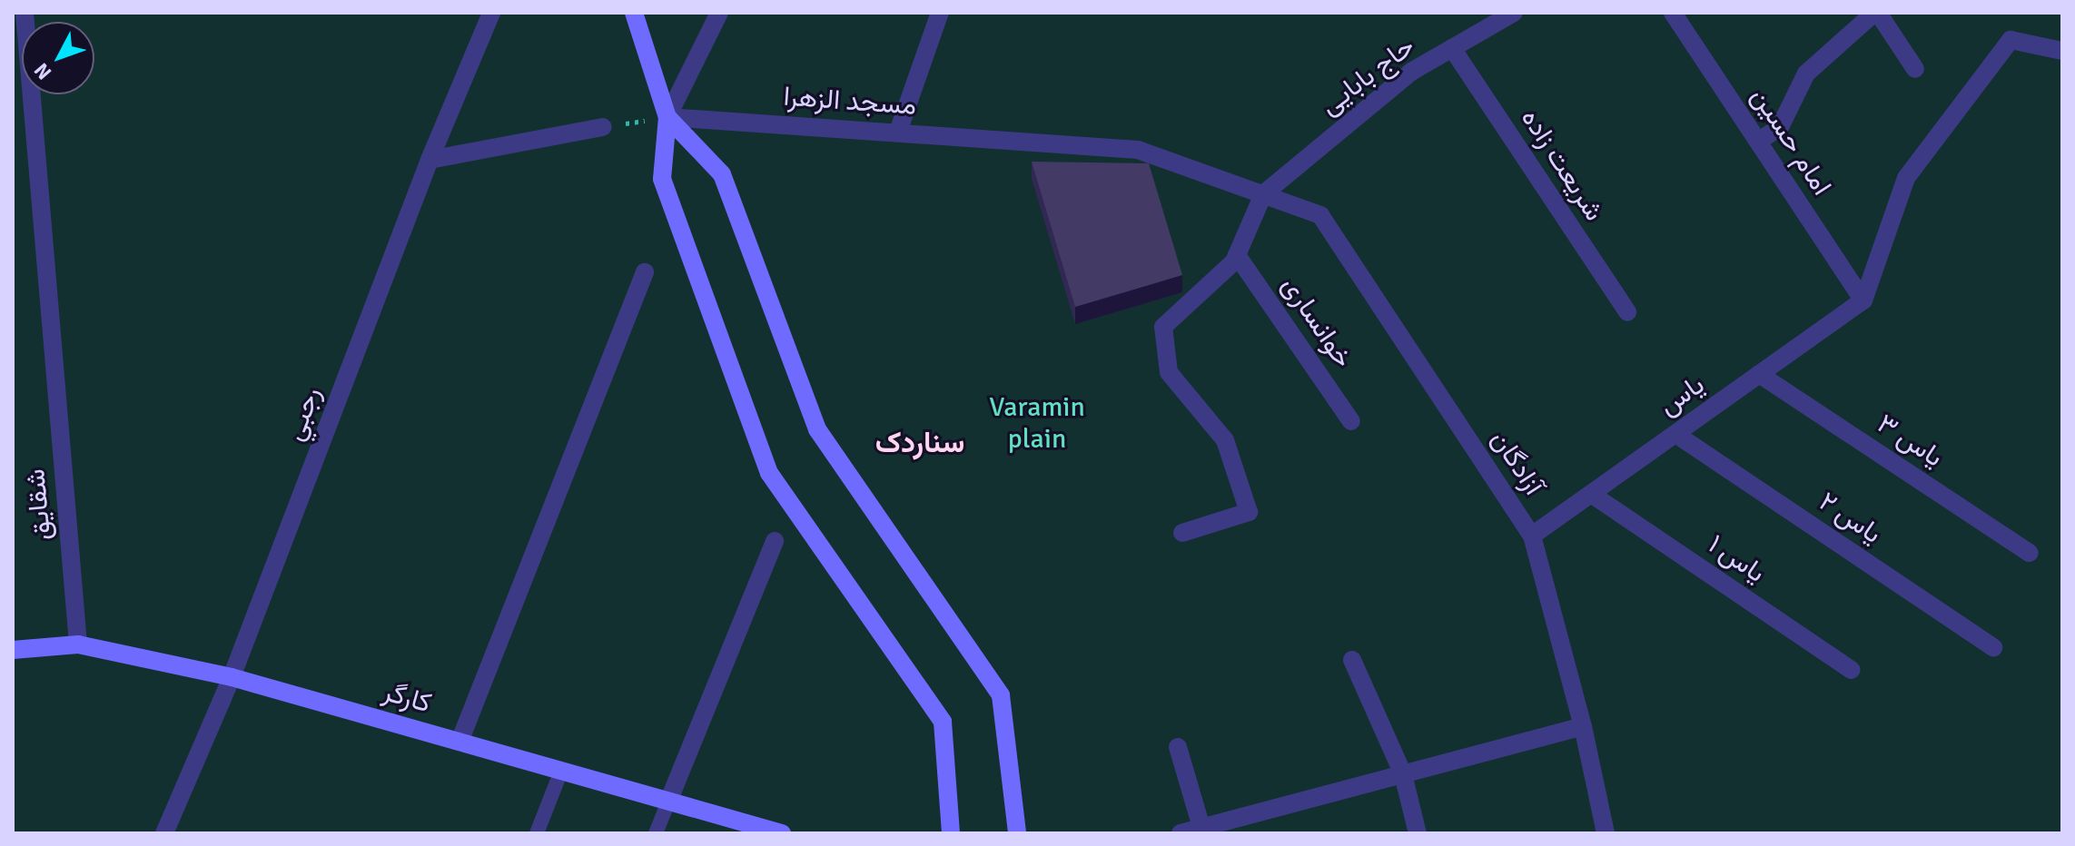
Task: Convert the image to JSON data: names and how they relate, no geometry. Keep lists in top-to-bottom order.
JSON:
{
  "streets": {
    "main road": ["کارگر"],
    "street": [
      "حاج بابایی",
      "مسجد الزهرا",
      "امام حسین",
      "شریعت زاده",
      "خوانساری",
      "یاس",
      "رجبي",
      "یاس ۳",
      "آزادگان",
      "شقايق",
      "یاس ۲",
      "یاس ۱"
    ]
  },
  "crossings": [
    ["حاج بابایی", "مسجد الزهرا"],
    ["حاج بابایی", "شریعت زاده"],
    ["حاج بابایی", "آزادگان"],
    ["مسجد الزهرا", "آزادگان"],
    ["امام حسین", "یاس"],
    ["یاس", "یاس ۳"],
    ["یاس", "آزادگان"],
    ["یاس", "یاس ۲"],
    ["یاس", "یاس ۱"],
    ["رجبي", "کارگر"],
    ["شقايق", "کارگر"]
  ],
  "districts": ["سناردک"],
  "parks": ["Varamin plain"],
  "north": "bottom left"
}
